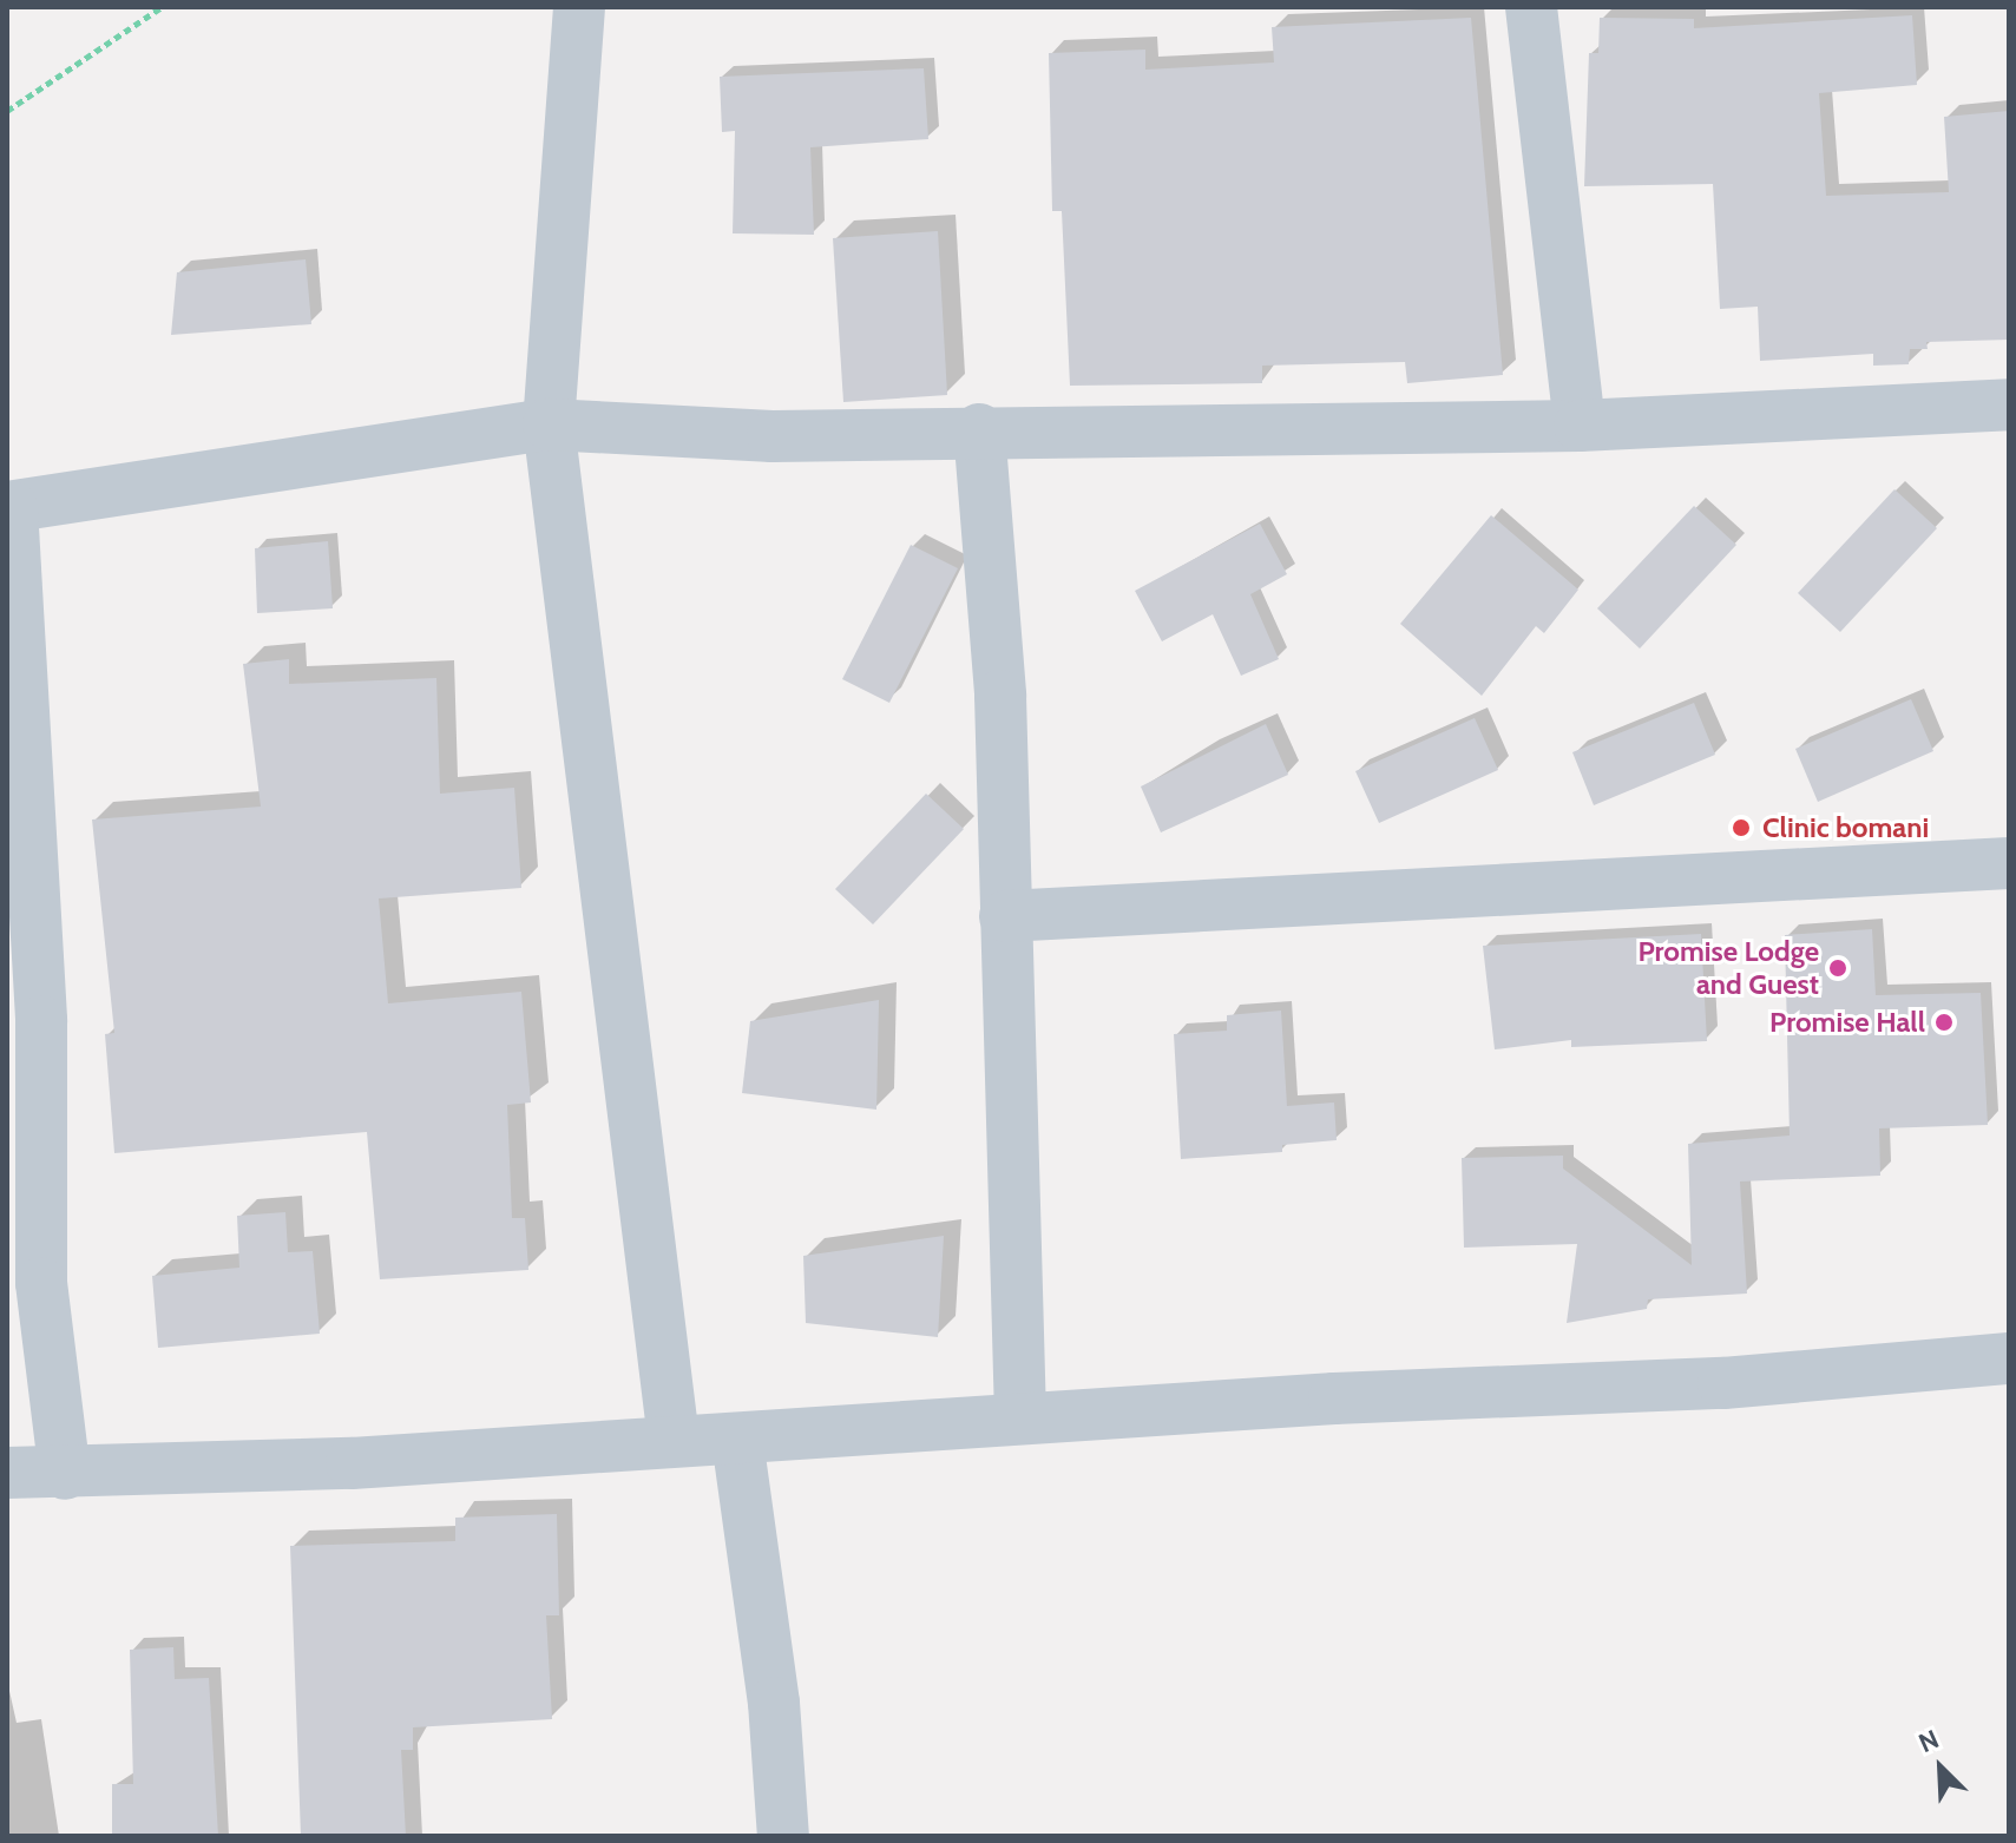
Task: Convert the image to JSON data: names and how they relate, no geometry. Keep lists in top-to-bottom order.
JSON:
{
  "places": ["Clinic bomani", "Promise Lodge and Guest", "Promise Hall"],
  "north": "top left"
}
